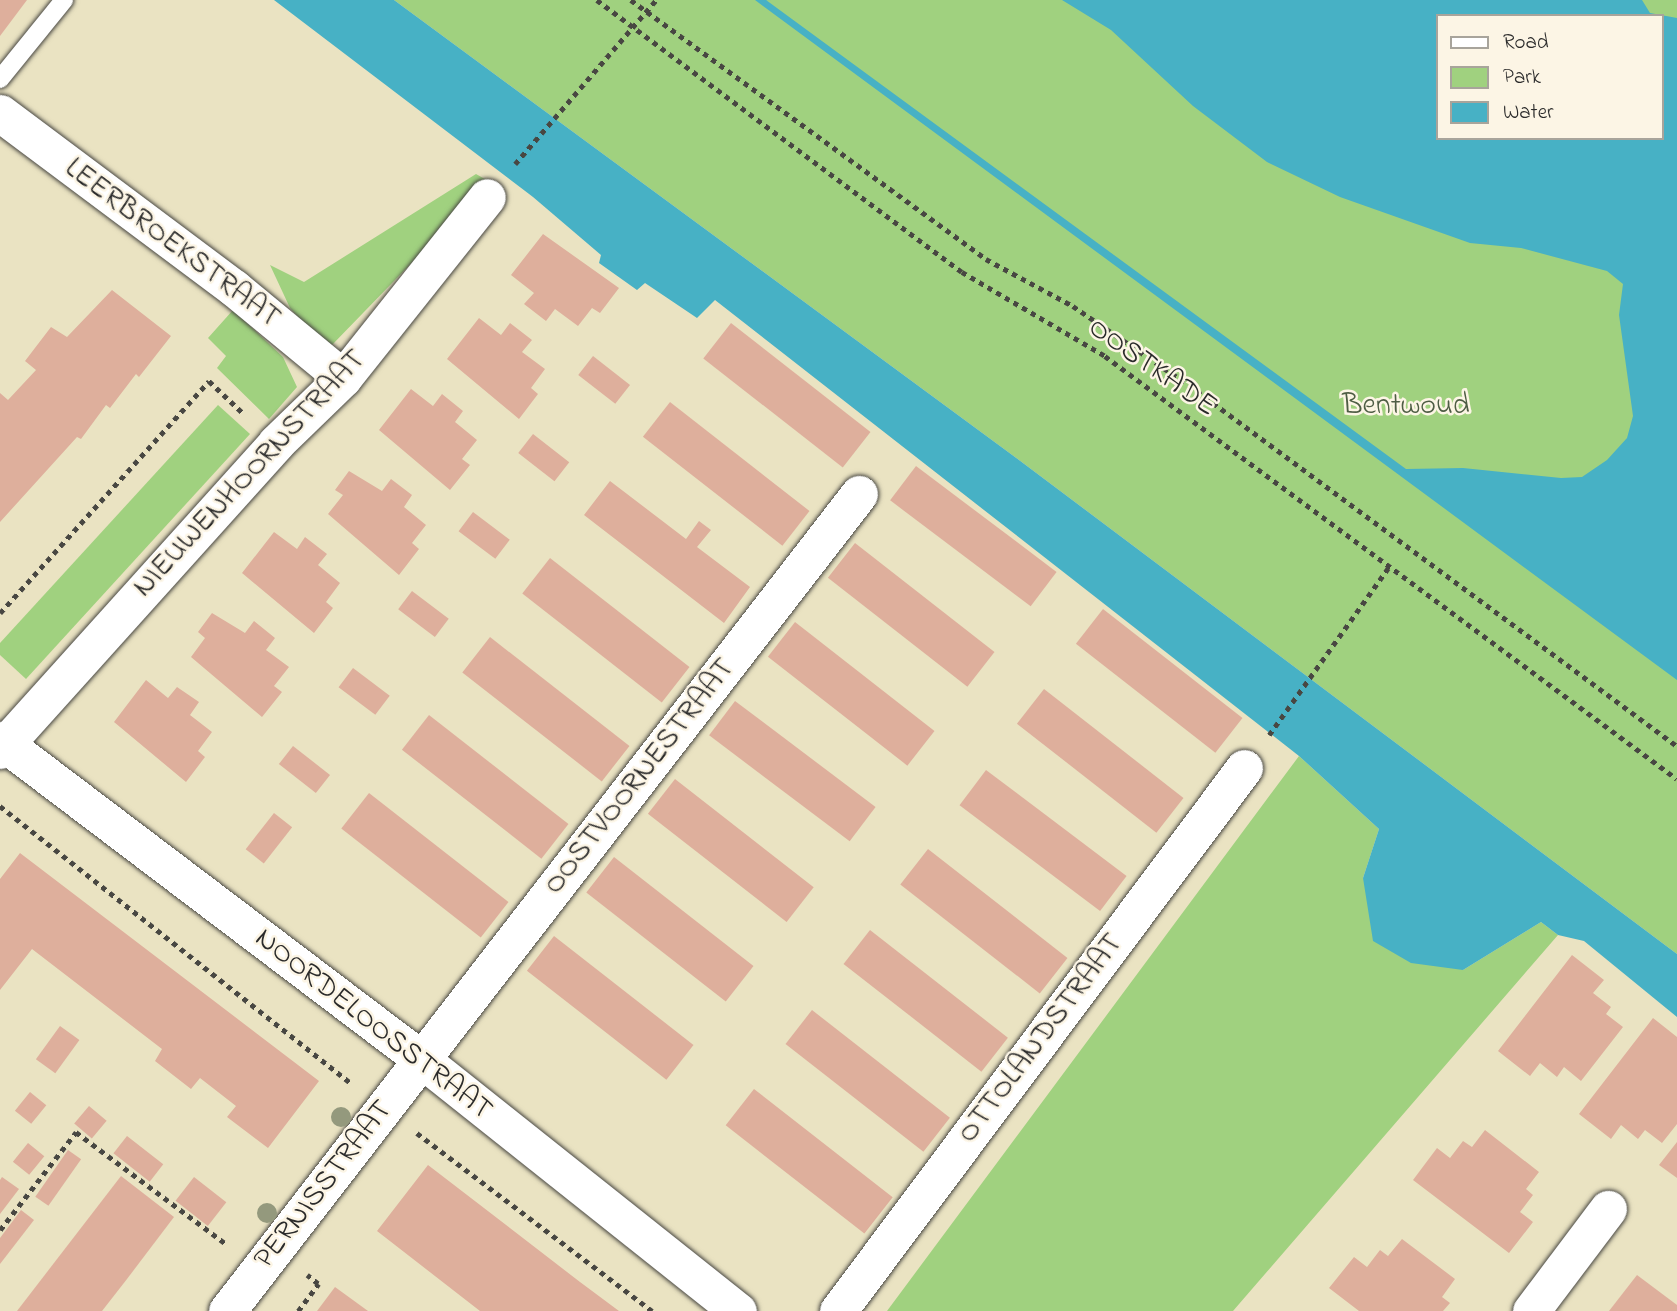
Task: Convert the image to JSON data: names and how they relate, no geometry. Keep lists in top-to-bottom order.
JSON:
{
  "streets": {
    "street": [
      "LEERBROEKSTRAAT",
      "NIEUWENHOORNSTRAAT",
      "OOSTVOORNESTRAAT",
      "NOORDELOOSSTRAAT",
      "OTTOLANDSTRAAT",
      "PERNISSTRAAT"
    ],
    "path": ["OOSTKADE"]
  },
  "crossings": [
    ["LEERBROEKSTRAAT", "NIEUWENHOORNSTRAAT"],
    ["NIEUWENHOORNSTRAAT", "NOORDELOOSSTRAAT"],
    ["OOSTVOORNESTRAAT", "NOORDELOOSSTRAAT"],
    ["OOSTVOORNESTRAAT", "PERNISSTRAAT"],
    ["NOORDELOOSSTRAAT", "PERNISSTRAAT"]
  ],
  "parks": ["Bentwoud"],
  "legend": ["Road", "Park", "Water"]
}
